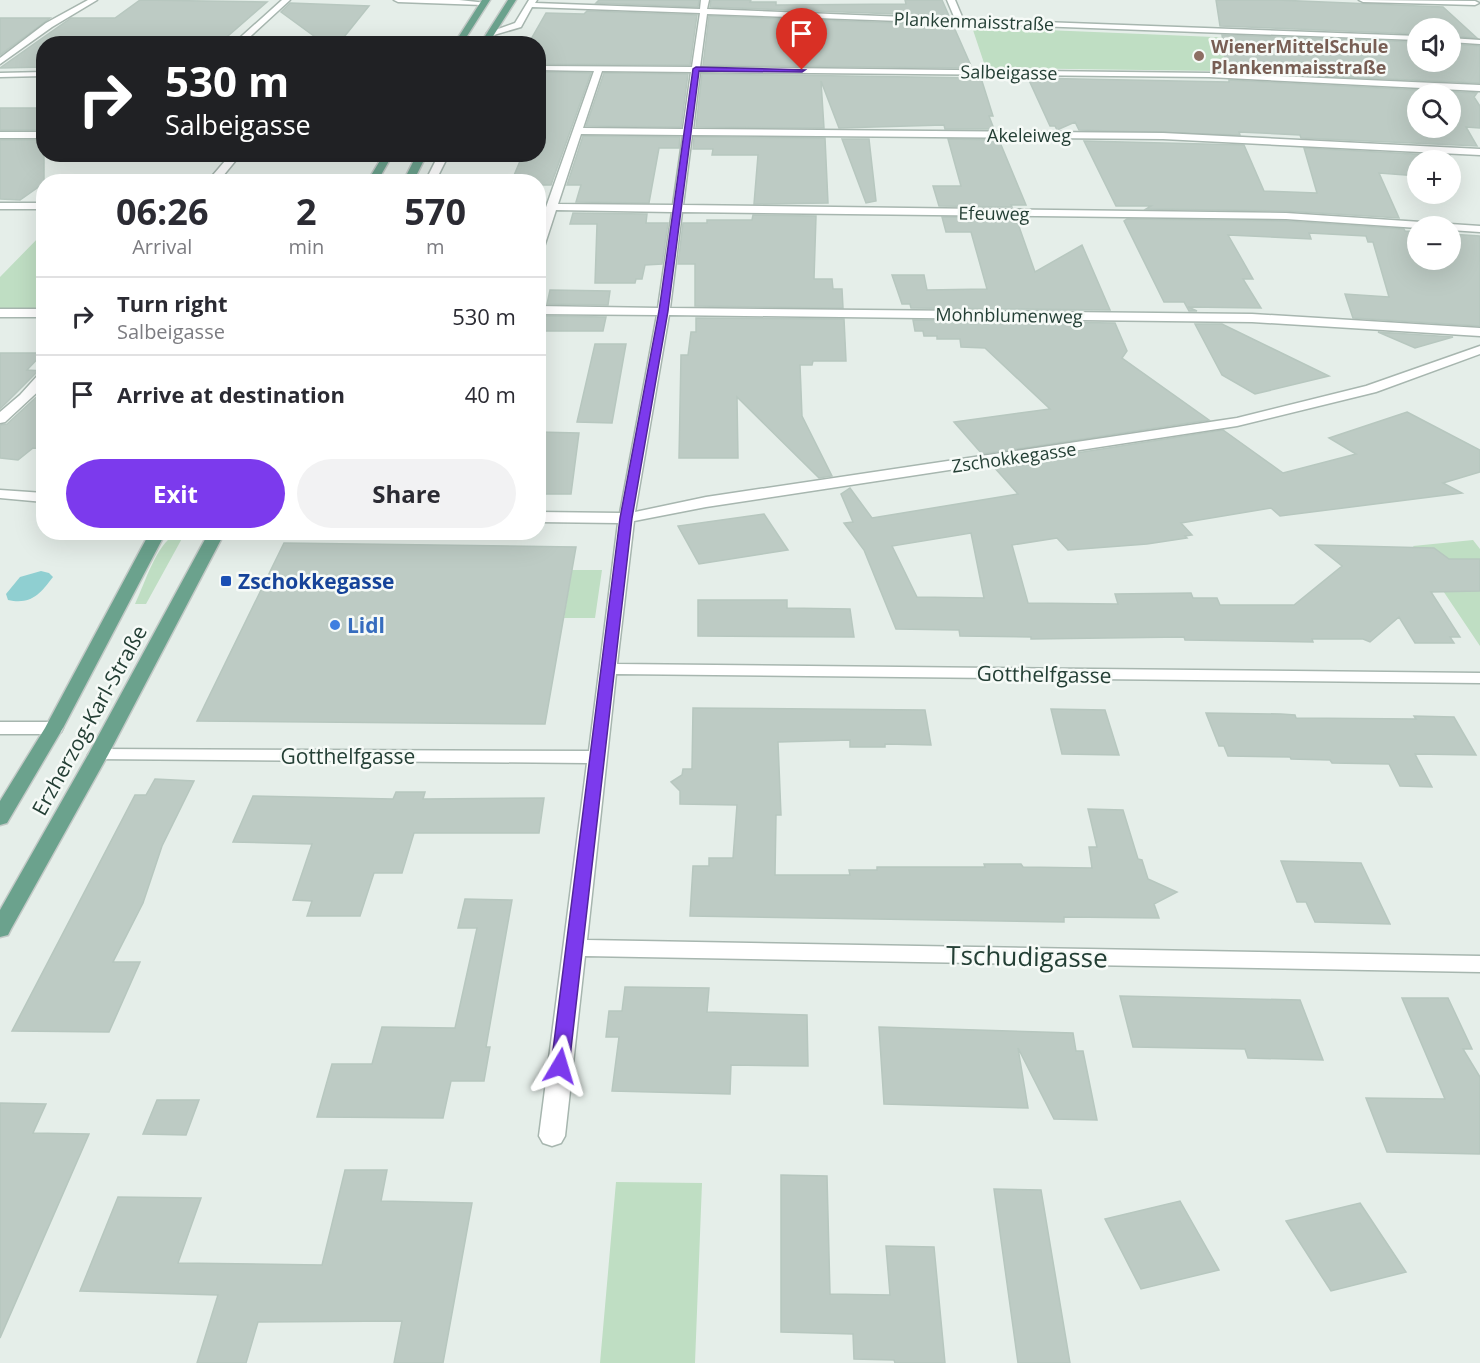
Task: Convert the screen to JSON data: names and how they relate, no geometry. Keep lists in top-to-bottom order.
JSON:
{
  "streets": {
    "main road": ["Erzherzog-Karl-Straße"],
    "street": [
      "Plankenmaisstraße",
      "Salbeigasse",
      "Akeleiweg",
      "Efeuweg",
      "Mohnblumenweg",
      "Zschokkegasse",
      "Gotthelfgasse",
      "Tschudigasse"
    ]
  },
  "crossings": [
    ["Gotthelfgasse", "Erzherzog-Karl-Straße"]
  ],
  "places": {
    "other": ["WienerMittelSchule Plankenmaisstraße", "Lidl"],
    "transit": ["Zschokkegasse"]
  },
  "page": {
    "map_buttons": ["+", "−"],
    "turn": ["530 m", "Salbeigasse"],
    "eta": [
      "06:26",
      "Arrival",
      "2",
      "min",
      "570",
      "m"
    ],
    "list": [
      {
        "name": "Turn right",
        "note": "Salbeigasse",
        "value": "530 m"
      },
      {
        "name": "Arrive at destination",
        "value": "40 m"
      }
    ],
    "buttons": ["Exit", "Share"]
  }
}
